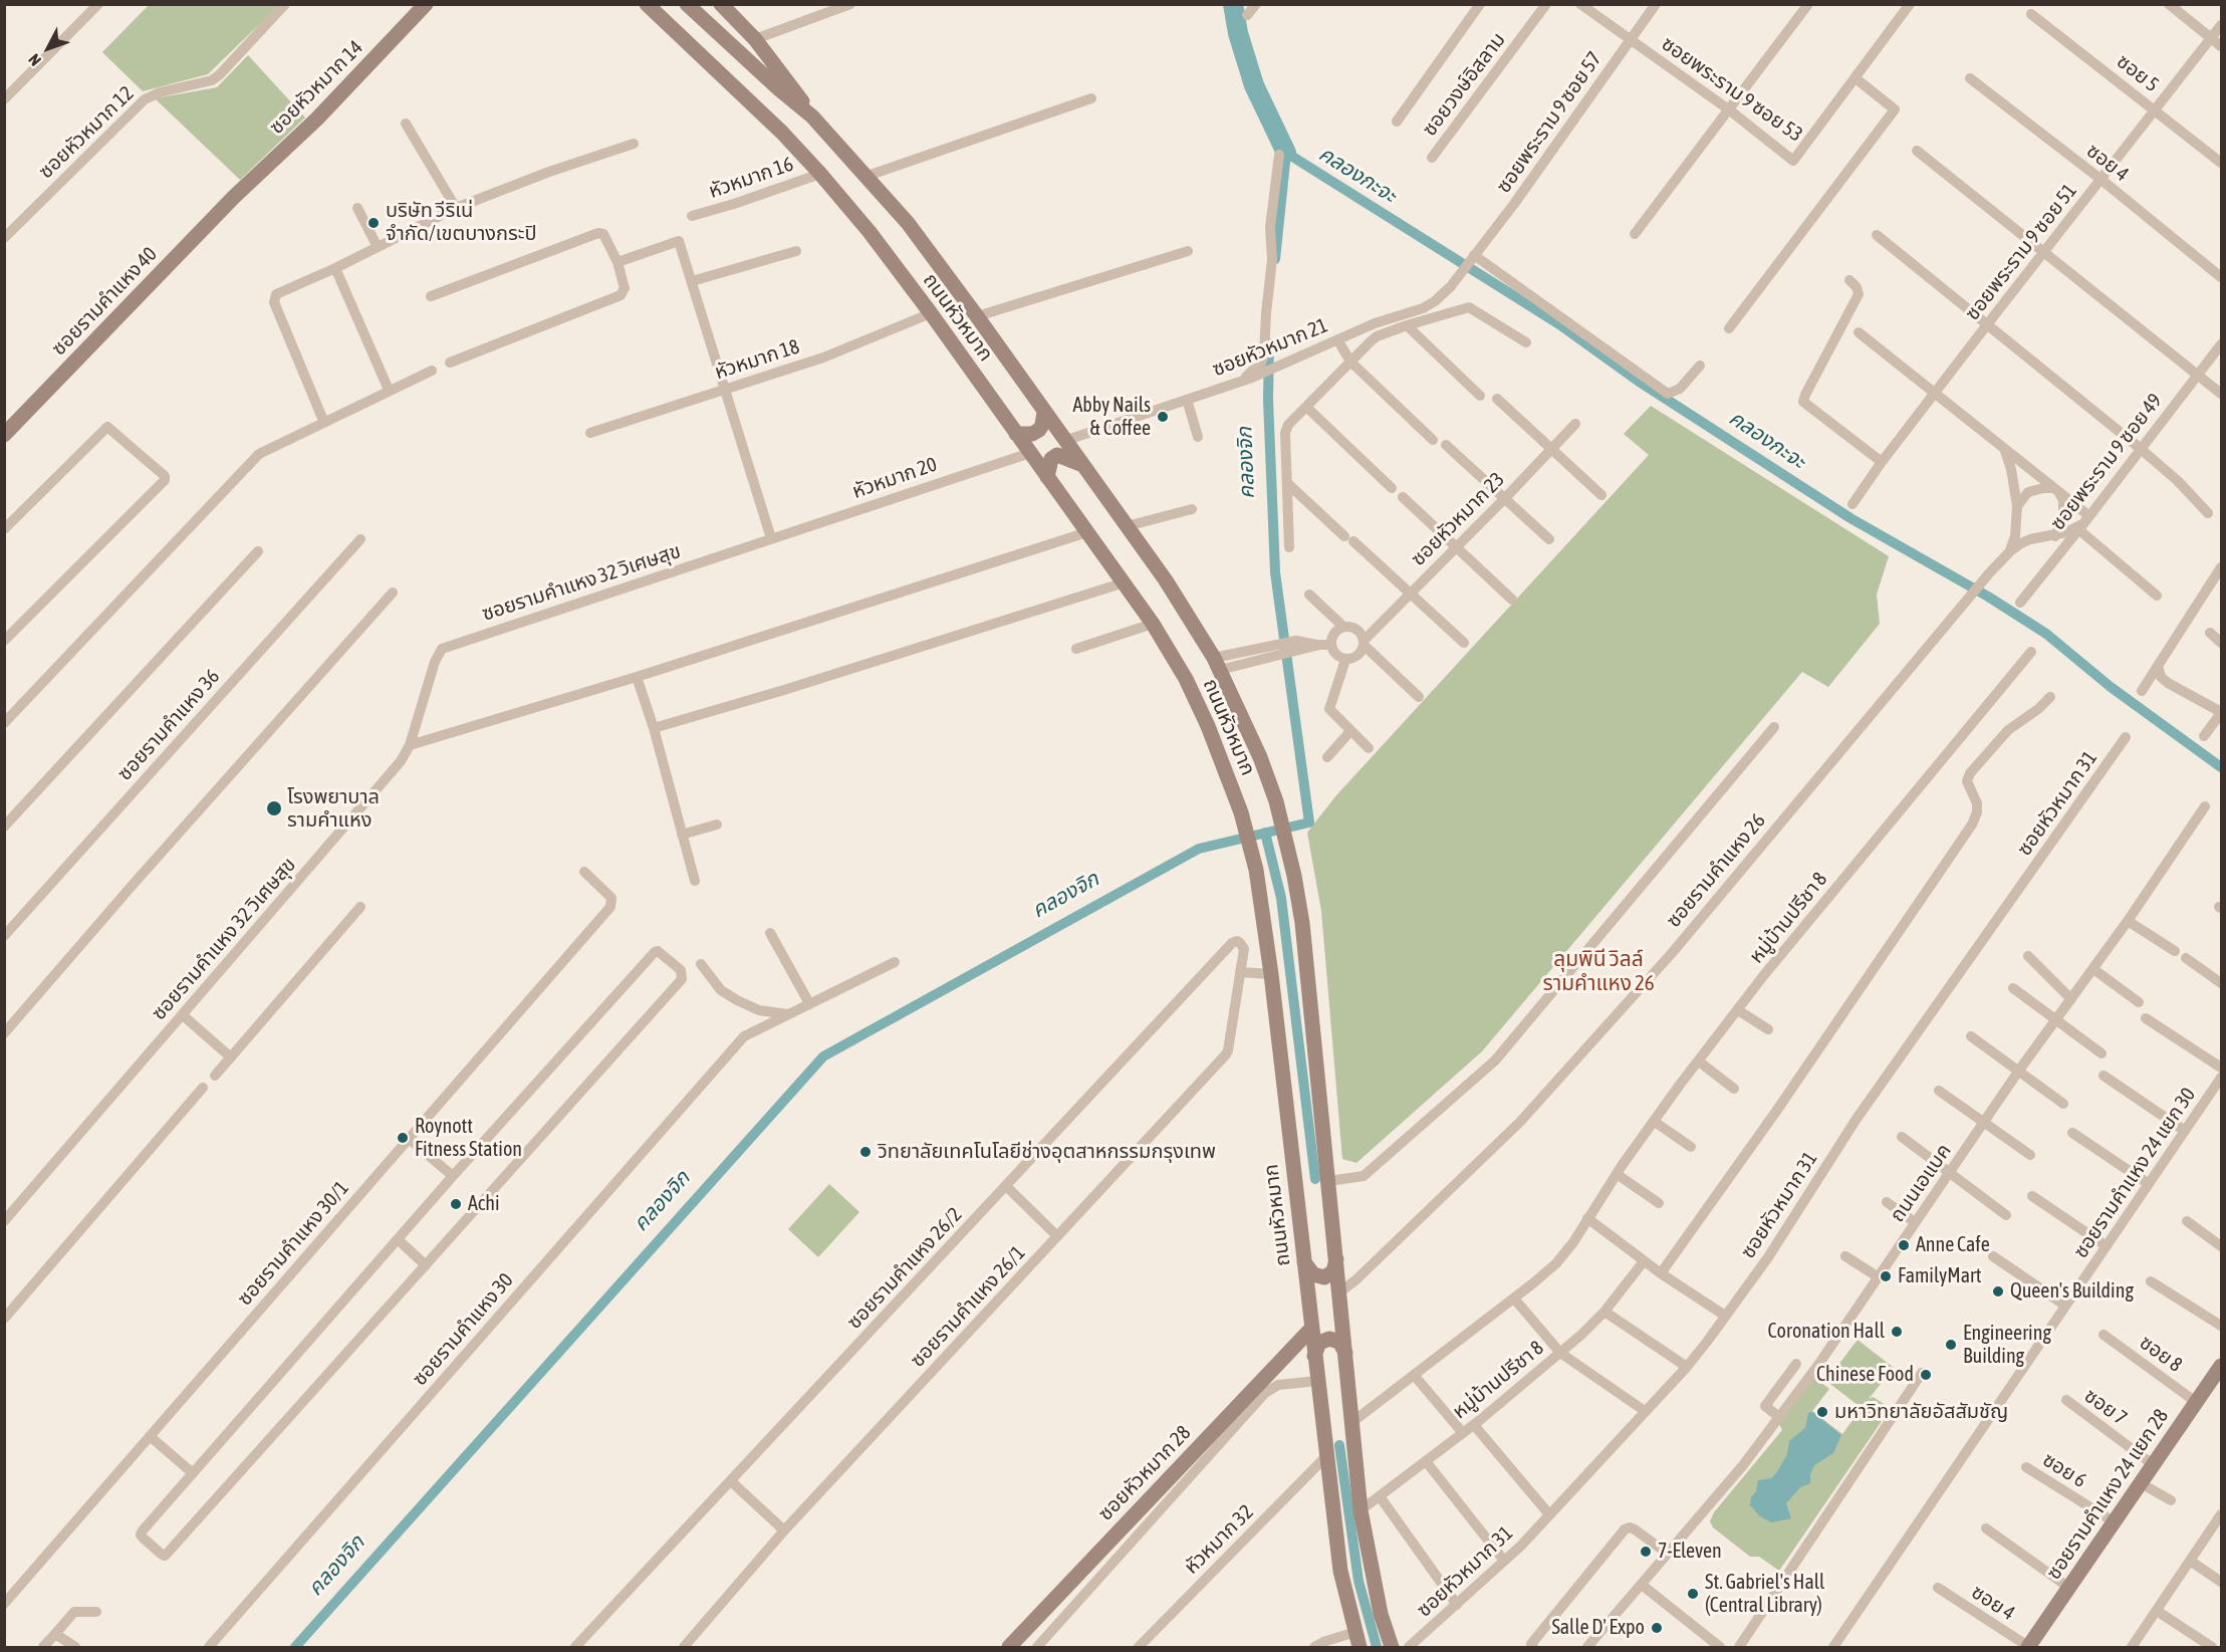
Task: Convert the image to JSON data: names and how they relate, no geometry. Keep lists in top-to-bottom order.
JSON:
{
  "streets": {
    "main road": [
      "ซอยหัวหมาก 14",
      "ซอยรามคำแหง 40",
      "ถนนหัวหมาก",
      "ซอยหัวหมาก 28",
      "ซอยรามคำแหง 24 แยก 28"
    ],
    "street": [
      "ซอย 5",
      "ซอยวงษ์อิสลาม",
      "ซอยพระราม 9 ซอย 53",
      "ซอยพระราม 9 ซอย 57",
      "ซอยหัวหมาก 12",
      "ซอย 4",
      "หัวหมาก 16",
      "ซอยพระราม 9 ซอย 51",
      "ซอยหัวหมาก 21",
      "หัวหมาก 18",
      "ซอยพระราม 9 ซอย 49",
      "หัวหมาก 20",
      "ซอยหัวหมาก 23",
      "ซอยรามคำแหง 32 วิเศษสุข",
      "ซอยรามคำแหง 36",
      "ซอยหัวหมาก 31",
      "ซอยรามคำแหง 26",
      "หมู่บ้านปรีชา 8",
      "ซอยรามคำแหง 24 แยก 30",
      "ถนนเอแบค",
      "ซอยรามคำแหง 30/1",
      "ซอยรามคำแหง 26/2",
      "ซอยรามคำแหง 26/1",
      "ซอยรามคำแหง 30",
      "ซอย 8",
      "ซอย 7",
      "ซอย 6",
      "หัวหมาก 32"
    ]
  },
  "crossings": [
    ["ซอย 5", "ซอยพระราม 9 ซอย 51"],
    ["ซอยหัวหมาก 14", "ซอยรามคำแหง 40"],
    ["ซอยพระราม 9 ซอย 53", "ซอยพระราม 9 ซอย 57"],
    ["ซอยพระราม 9 ซอย 57", "ซอยหัวหมาก 21"],
    ["ซอย 4", "ซอยพระราม 9 ซอย 51"],
    ["ซอย 4", "ซอยรามคำแหง 24 แยก 28"],
    ["หัวหมาก 16", "ถนนหัวหมาก"],
    ["ถนนหัวหมาก", "ซอยหัวหมาก 21"],
    ["ถนนหัวหมาก", "หัวหมาก 18"],
    ["ถนนหัวหมาก", "หัวหมาก 20"],
    ["ถนนหัวหมาก", "ซอยรามคำแหง 26"],
    ["ถนนหัวหมาก", "หมู่บ้านปรีชา 8"],
    ["ถนนหัวหมาก", "ซอยหัวหมาก 28"],
    ["ถนนหัวหมาก", "หัวหมาก 32"],
    ["หัวหมาก 20", "ซอยรามคำแหง 32 วิเศษสุข"],
    ["ซอยรามคำแหง 26/2", "ซอยรามคำแหง 26/1"],
    ["ซอย 8", "ซอยรามคำแหง 24 แยก 28"],
    ["ซอย 7", "ซอยรามคำแหง 24 แยก 28"],
    ["ซอย 6", "ซอยรามคำแหง 24 แยก 28"]
  ],
  "districts": ["ลุมพินี วิลล์ รามคำแหง 26"],
  "water": ["คลองกะจะ", "คลองจิก"],
  "places": [
    "บริษัท วีริเน่ จำกัด/เขตบางกระปิ",
    "Abby Nails & Coffee",
    "โรงพยาบาล รามคำแหง",
    "Roynott Fitness Station",
    "วิทยาลัยเทคโนโลยีช่างอุตสาหกรรมกรุงเทพ",
    "Achi",
    "Anne Cafe",
    "FamilyMart",
    "Queen's Building",
    "Coronation Hall",
    "Engineering Building",
    "Chinese Food",
    "มหาวิทยาลัยอัสสัมชัญ",
    "7-Eleven",
    "St. Gabriel's Hall (Central Library)",
    "Salle D' Expo"
  ],
  "north": "bottom left"
}
